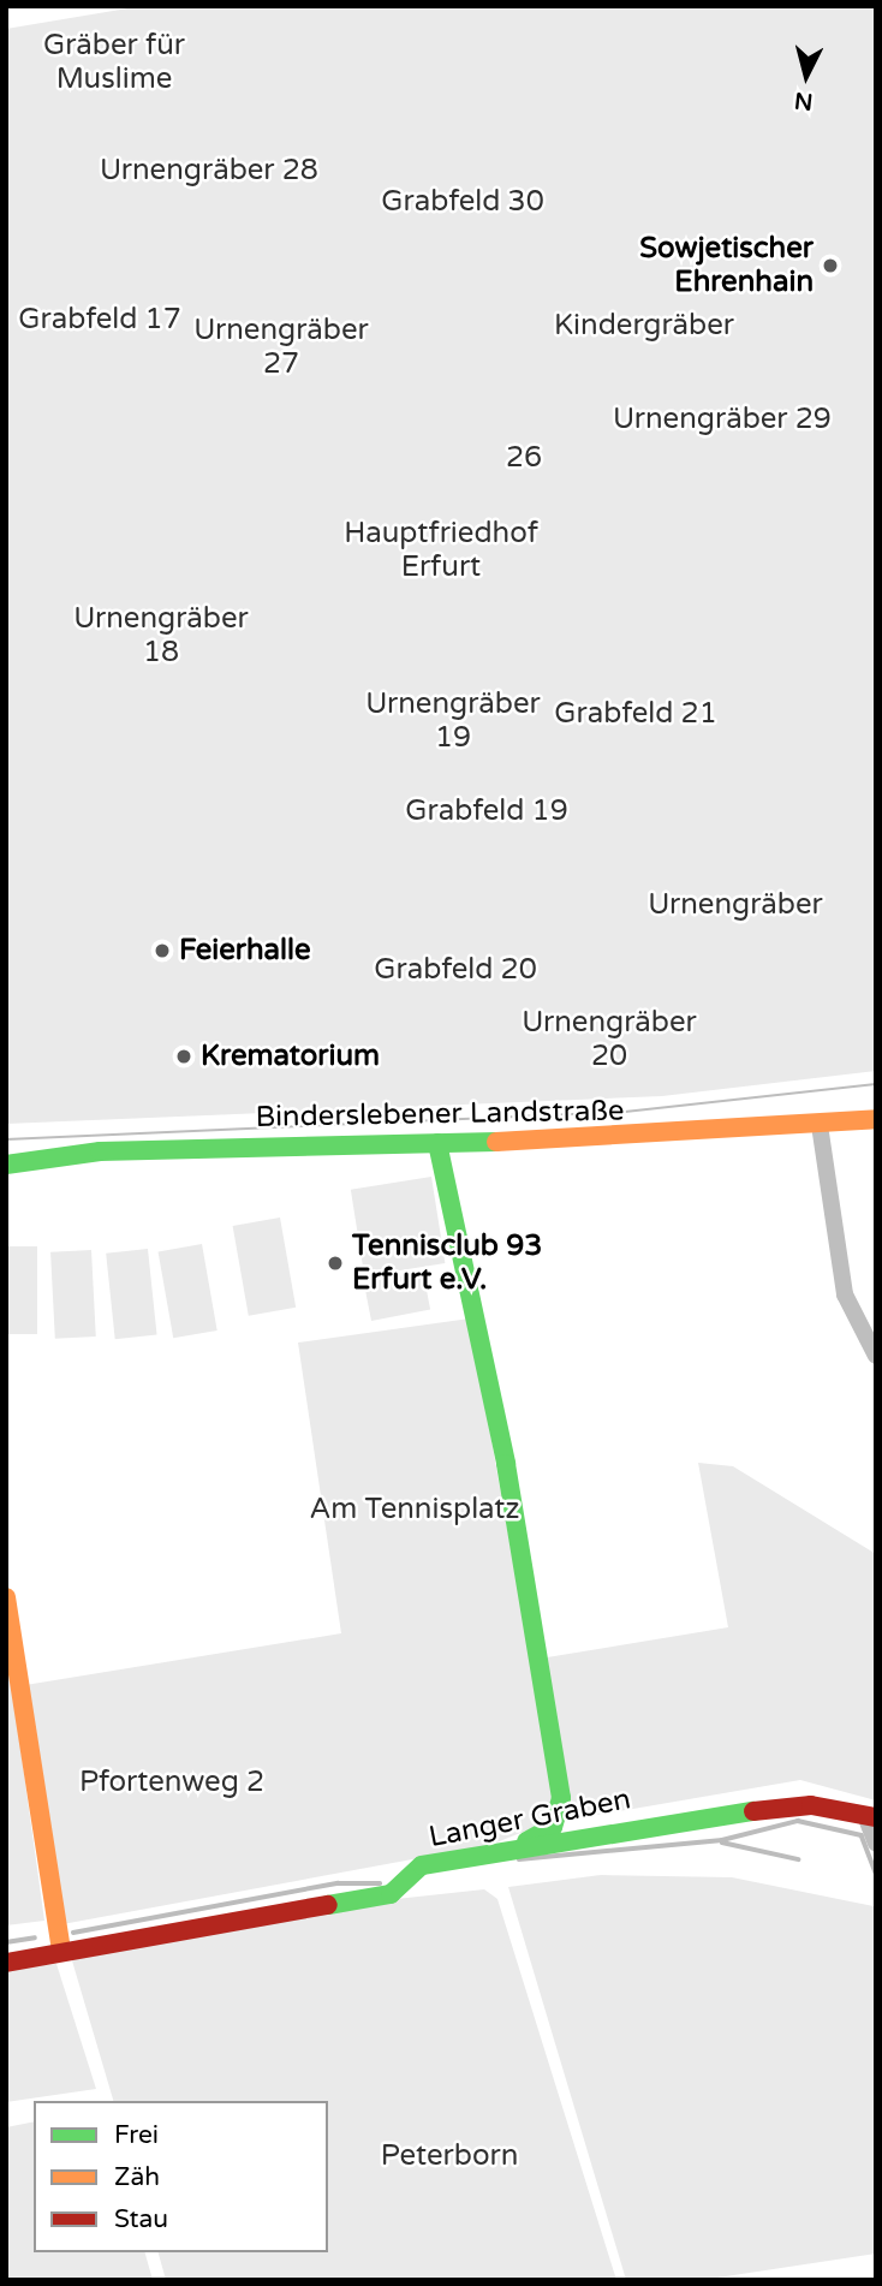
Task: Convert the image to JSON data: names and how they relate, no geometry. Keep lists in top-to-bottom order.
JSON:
{
  "streets": {
    "street": ["Binderslebener Landstraße", "Langer Graben"]
  },
  "parks": [
    "Gräber für Muslime",
    "Urnengräber 28",
    "Grabfeld 30",
    "Grabfeld 17",
    "Kindergräber",
    "Urnengräber 27",
    "Urnengräber 29",
    "26",
    "Hauptfriedhof Erfurt",
    "Urnengräber 18",
    "Urnengräber 19",
    "Grabfeld 21",
    "Grabfeld 19",
    "Urnengräber",
    "Grabfeld 20",
    "Urnengräber 20",
    "Am Tennisplatz",
    "Pfortenweg 2",
    "Peterborn"
  ],
  "places": [
    "Sowjetischer Ehrenhain",
    "Feierhalle",
    "Krematorium",
    "Tennisclub 93 Erfurt e.V."
  ],
  "legend": ["Frei", "Zäh", "Stau"],
  "north": "bottom"
}
